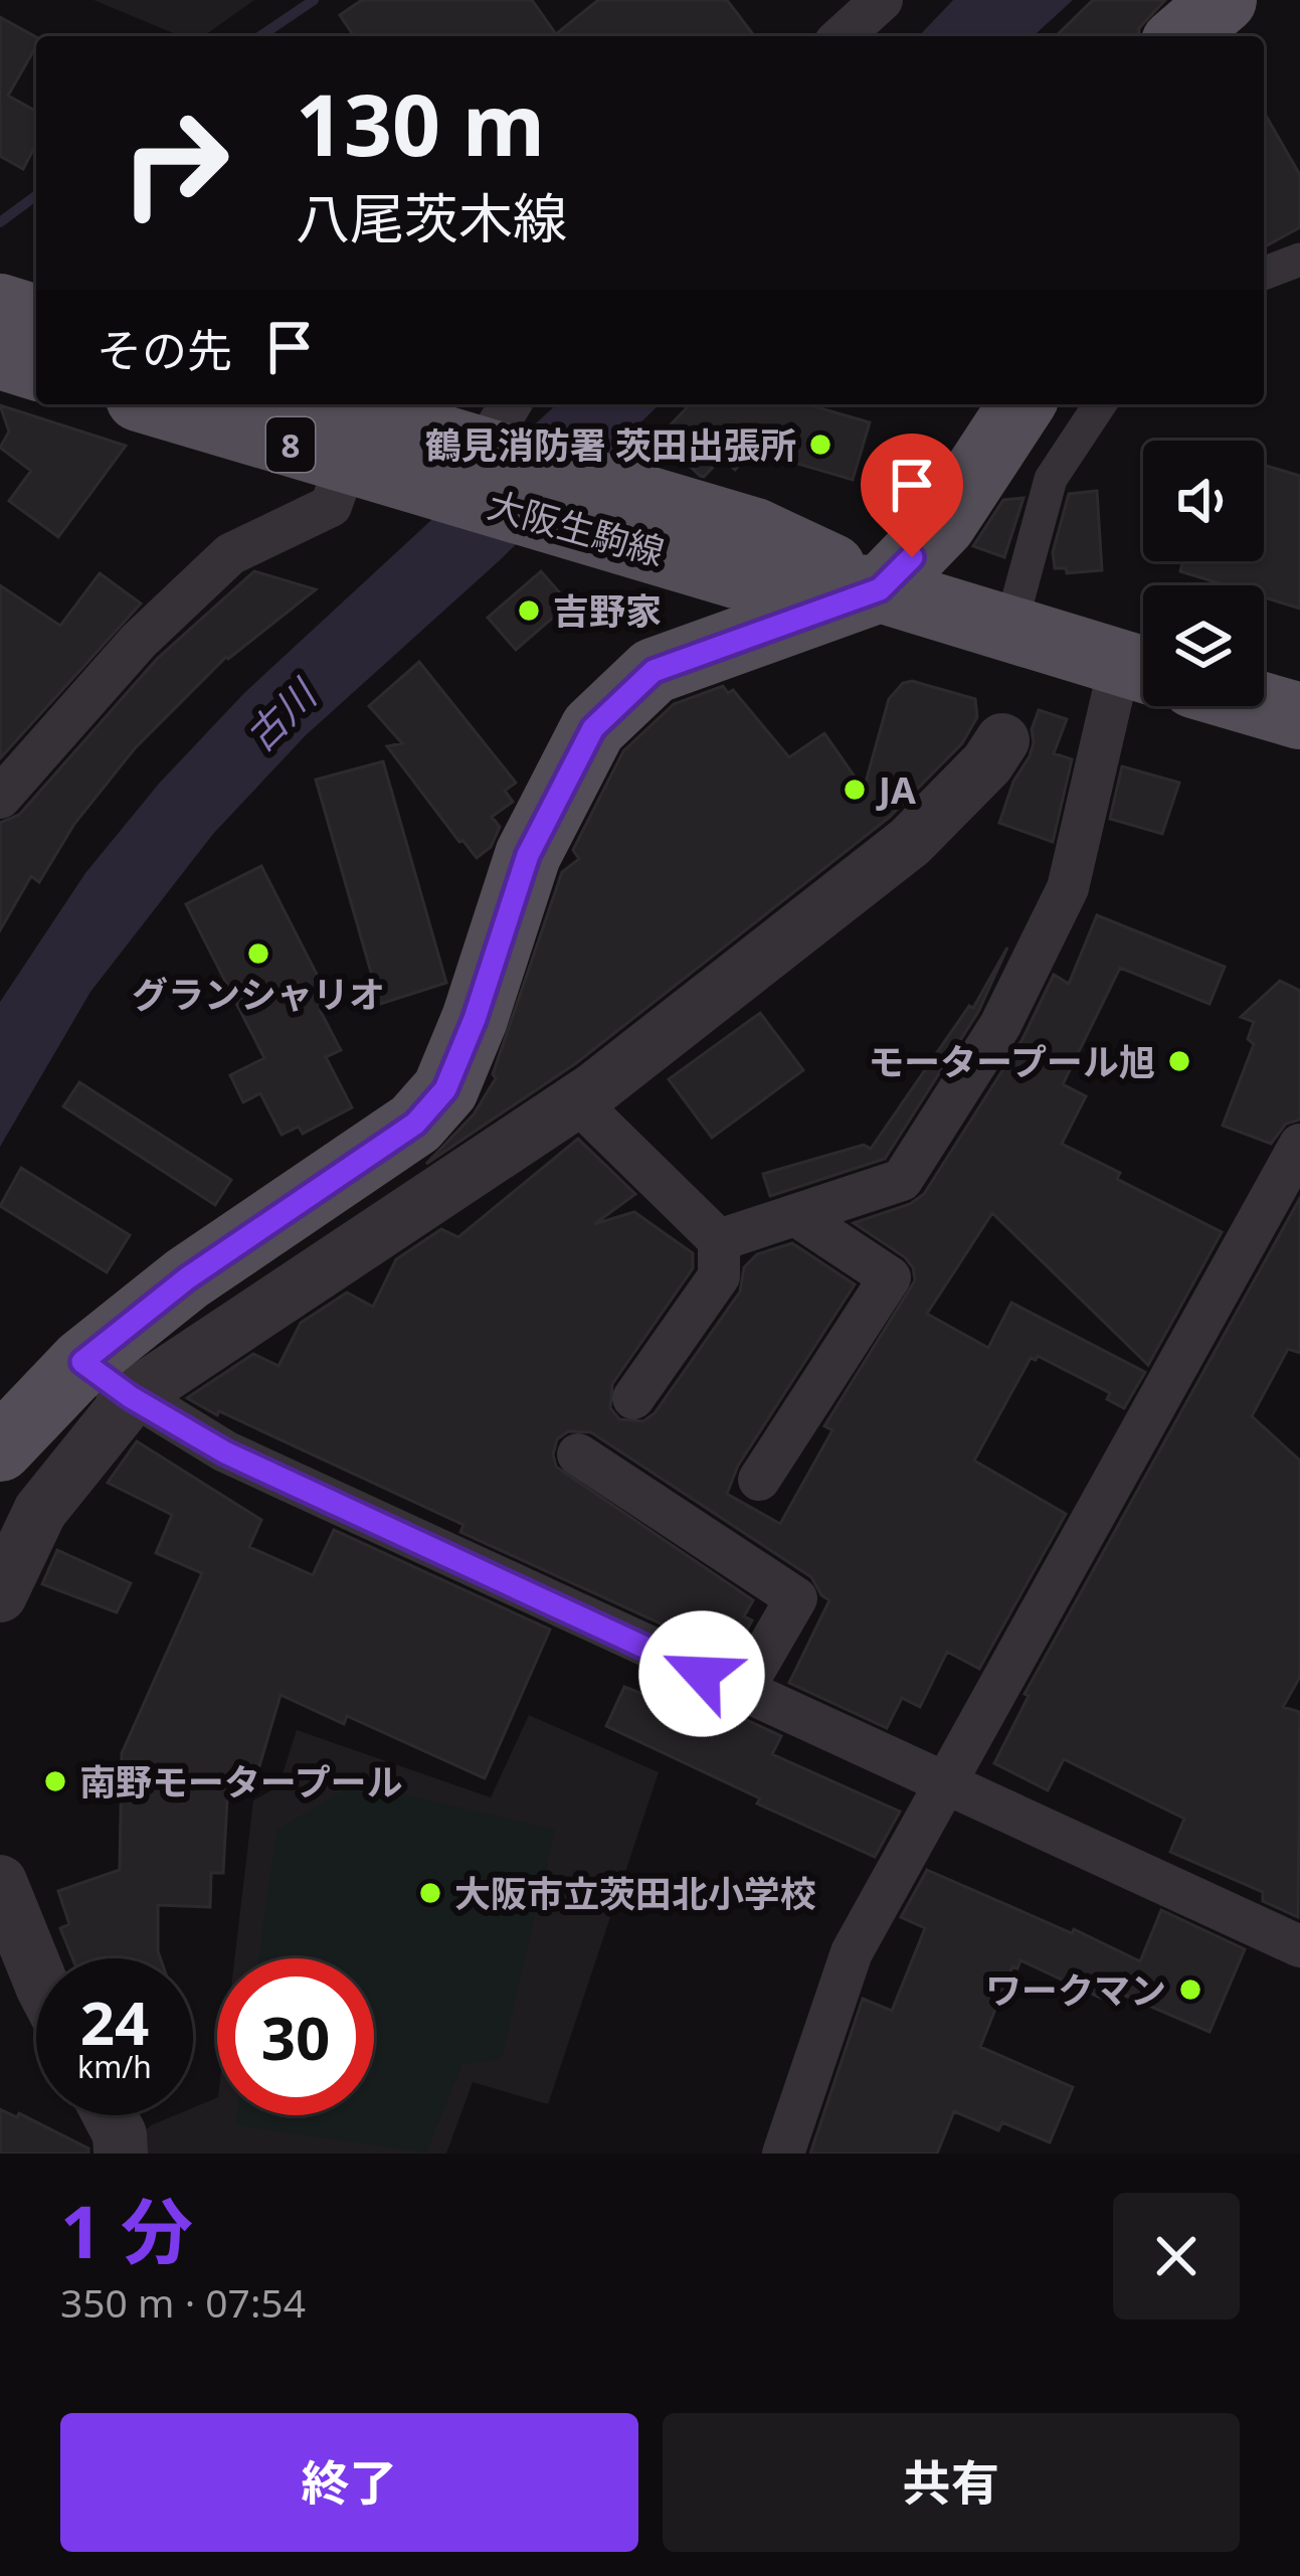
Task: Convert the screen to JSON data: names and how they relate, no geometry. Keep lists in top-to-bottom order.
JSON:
{
  "streets": {
    "main road": ["8", "大阪生駒線"]
  },
  "water": ["古川"],
  "places": [
    "鶴見消防署 茨田出張所",
    "吉野家",
    "JA",
    "グランシャリオ",
    "モータープール旭",
    "南野モータープール",
    "大阪市立茨田北小学校",
    "ワークマン"
  ],
  "page": {
    "turn": ["130 m", "八尾茨木線"],
    "then": "その先",
    "speed": "24 km/h",
    "limit": "30",
    "heading": ["1 分", "350 m · 07:54"],
    "buttons": ["終了", "共有"]
  }
}
